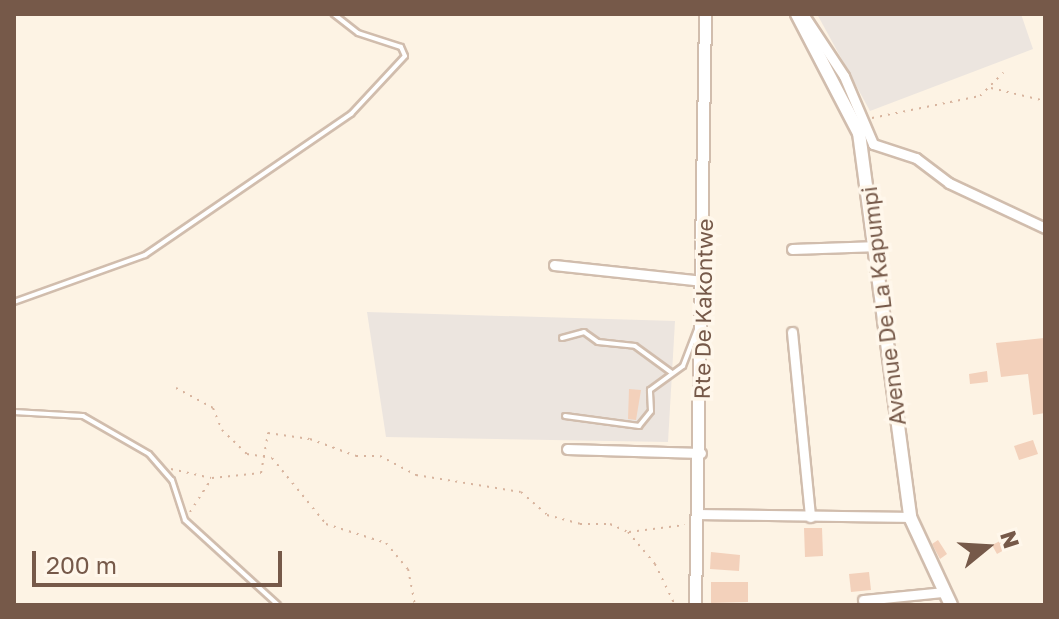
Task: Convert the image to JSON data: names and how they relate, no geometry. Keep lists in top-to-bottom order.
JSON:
{
  "streets": {
    "main road": ["Avenue De La Kapumpi"],
    "street": ["Rte De Kakontwe"]
  },
  "scale_bar": "200 m",
  "north": "right"
}
